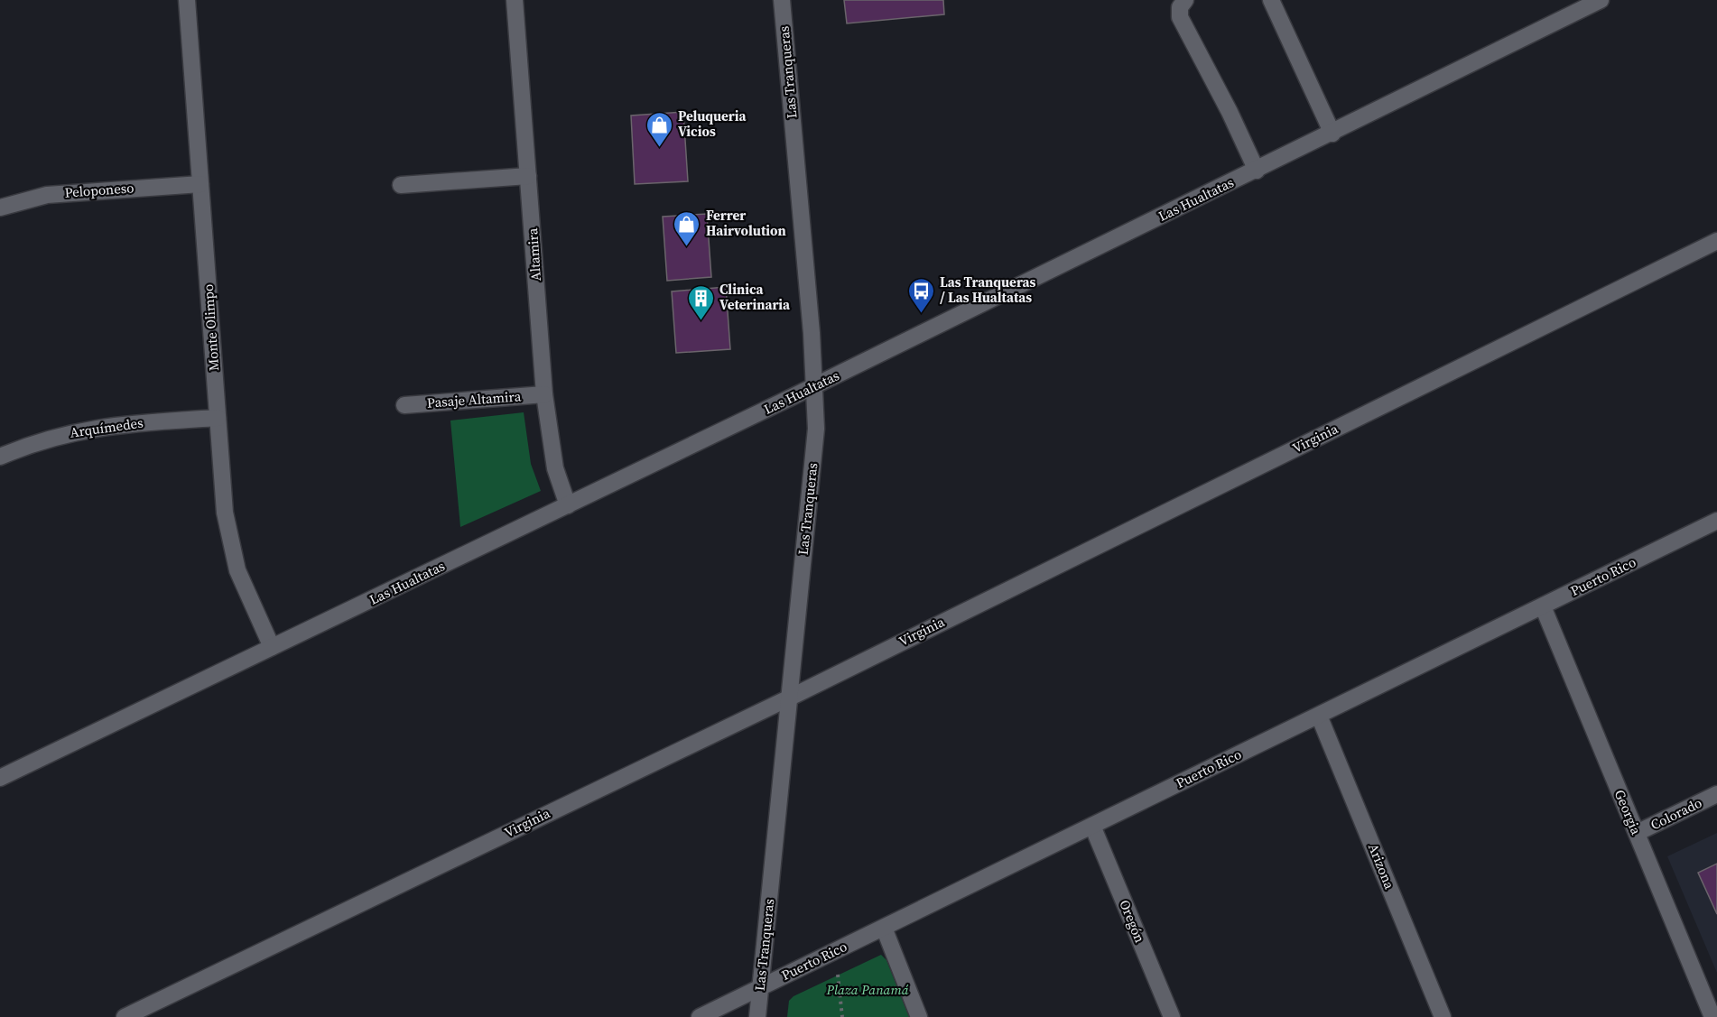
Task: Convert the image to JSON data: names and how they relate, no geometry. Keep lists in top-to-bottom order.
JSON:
{
  "streets": {
    "street": [
      "Las Tranqueras",
      "Peloponeso",
      "Las Hualtatas",
      "Altamira",
      "Monte Olimpo",
      "Pasaje Altamira",
      "Arquímedes",
      "Virginia",
      "Puerto Rico",
      "Georgia",
      "Colorado",
      "Arizona",
      "Oregón"
    ]
  },
  "crossings": [
    ["Las Tranqueras", "Las Hualtatas"],
    ["Las Tranqueras", "Virginia"],
    ["Las Tranqueras", "Puerto Rico"],
    ["Peloponeso", "Monte Olimpo"],
    ["Las Hualtatas", "Altamira"],
    ["Las Hualtatas", "Monte Olimpo"],
    ["Altamira", "Pasaje Altamira"],
    ["Monte Olimpo", "Arquímedes"],
    ["Puerto Rico", "Georgia"],
    ["Puerto Rico", "Arizona"],
    ["Puerto Rico", "Oregón"],
    ["Georgia", "Colorado"]
  ],
  "parks": ["Plaza Panamá"],
  "places": {
    "shop": ["Peluqueria Vicios", "Ferrer Hairvolution"],
    "bus stop": ["Las Tranqueras / Las Hualtatas"],
    "building": ["Clinica Veterinaria"]
  }
}
